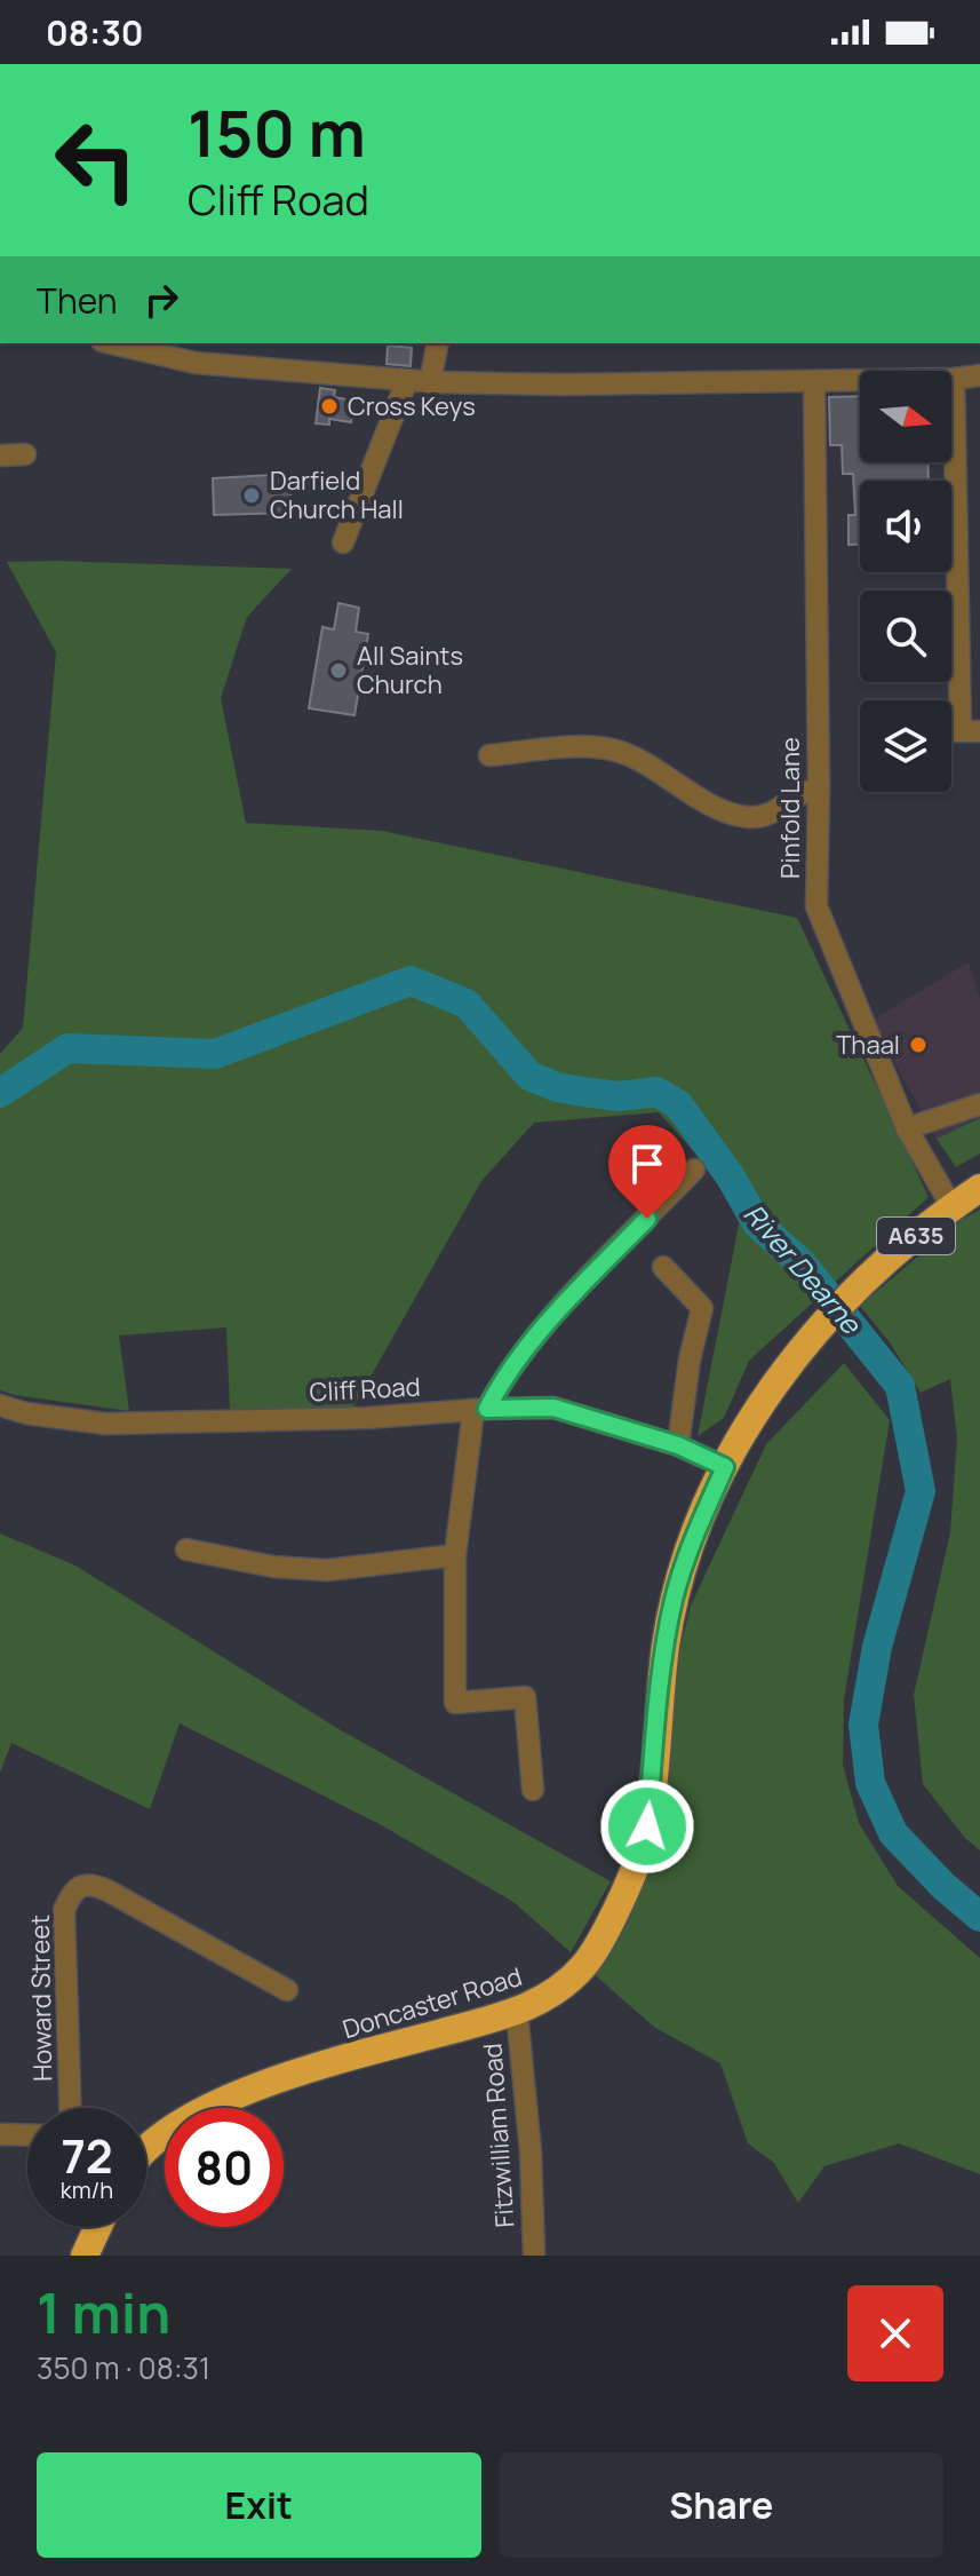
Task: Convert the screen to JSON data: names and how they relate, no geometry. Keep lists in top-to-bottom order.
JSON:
{
  "streets": {
    "highway": ["A635", "Doncaster Road"],
    "street": [
      "Pinfold Lane",
      "Cliff Road",
      "Howard Street",
      "Fitzwilliam Road"
    ]
  },
  "crossings": [
    ["Pinfold Lane", "Doncaster Road"],
    ["Cliff Road", "Doncaster Road"],
    ["Doncaster Road", "Fitzwilliam Road"]
  ],
  "water": ["River Dearne"],
  "places": [
    "Cross Keys",
    "Darfield Church Hall",
    "All Saints Church",
    "Thaal"
  ],
  "north": "right",
  "page": {
    "status": "08:30",
    "turn": ["150 m", "Cliff Road"],
    "then": "Then",
    "speed": "72 km/h",
    "limit": "80",
    "heading": ["1 min", "350 m · 08:31"],
    "buttons": ["Exit", "Share"]
  }
}
